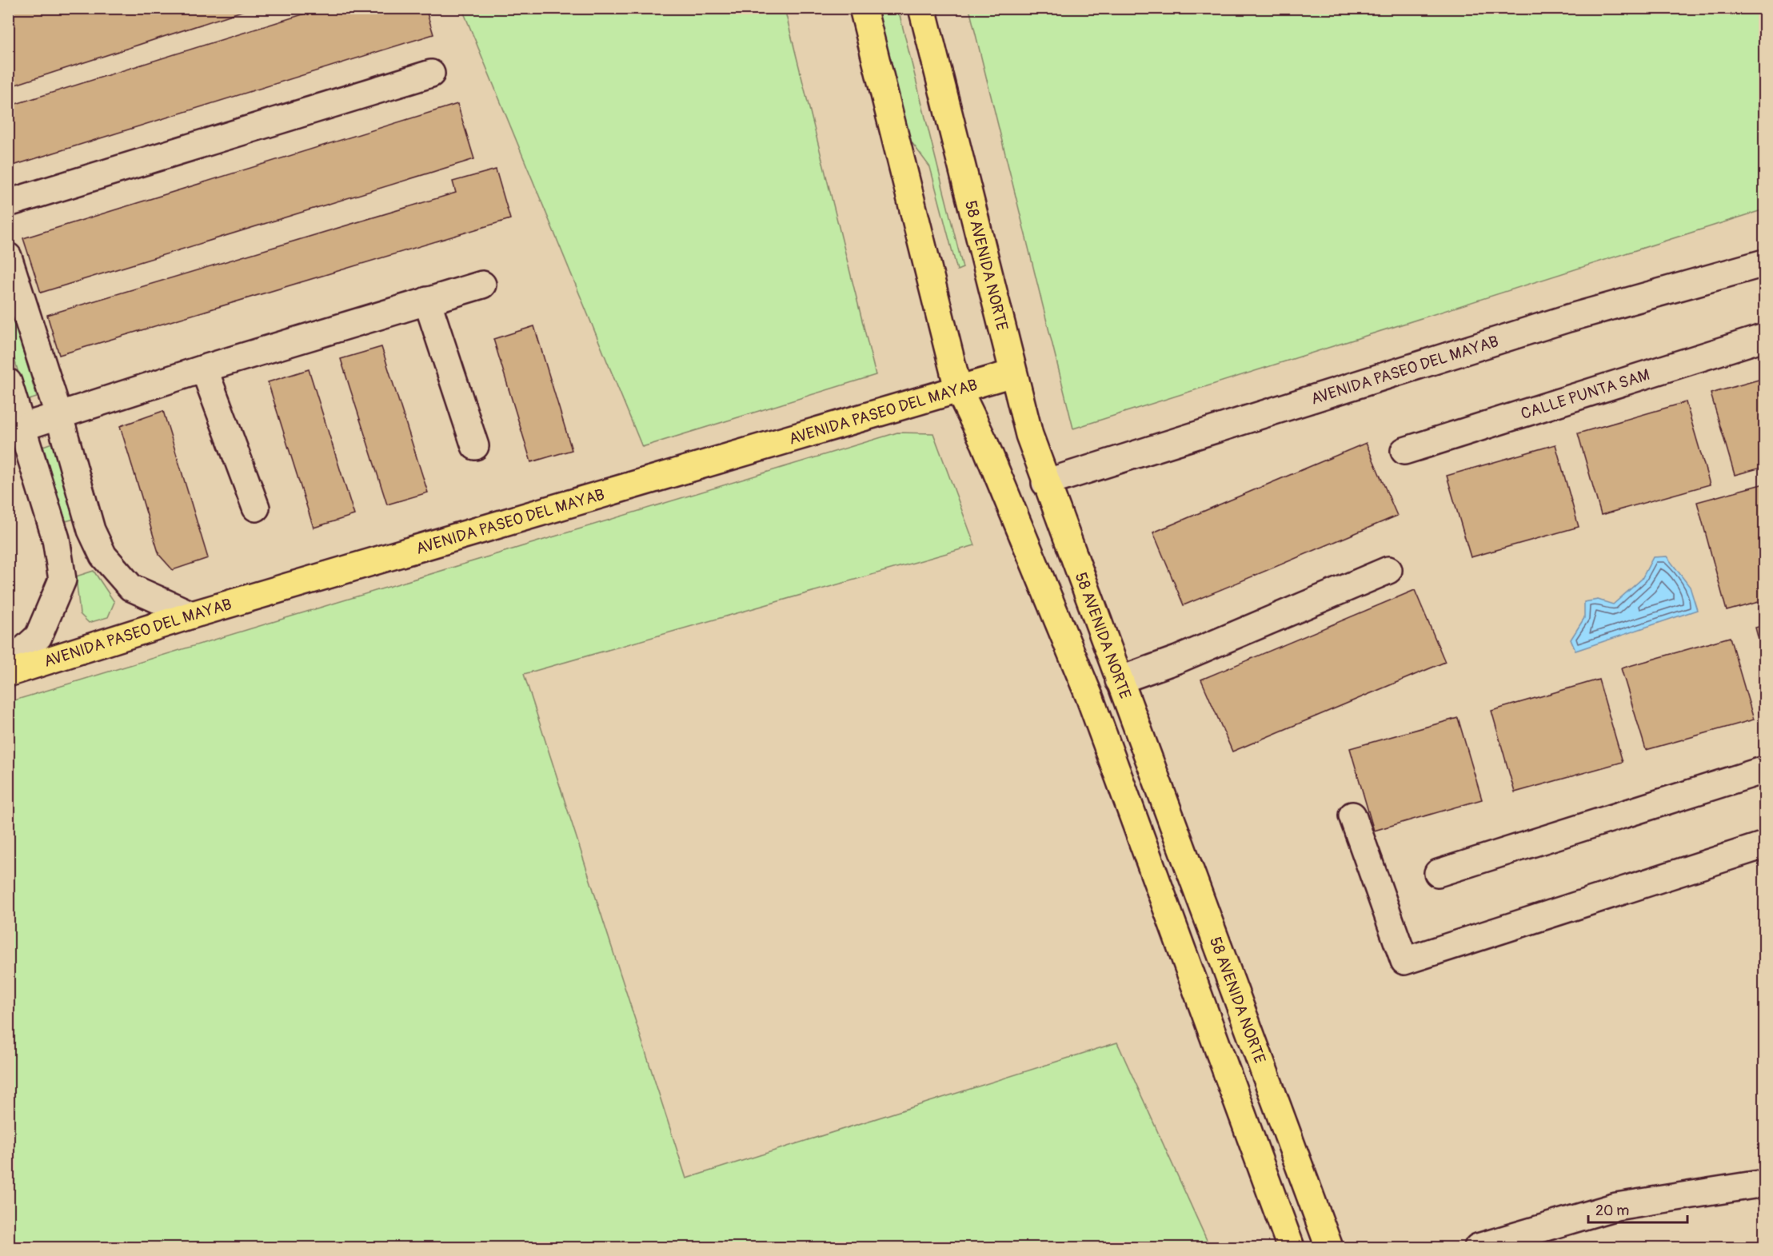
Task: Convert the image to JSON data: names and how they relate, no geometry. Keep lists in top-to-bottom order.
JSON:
{
  "streets": {
    "main road": ["58 AVENIDA NORTE", "AVENIDA PASEO DEL MAYAB"],
    "street": ["CALLE PUNTA SAM"]
  },
  "crossings": [
    ["58 AVENIDA NORTE", "AVENIDA PASEO DEL MAYAB"]
  ],
  "scale_bar": "20 m"
}
